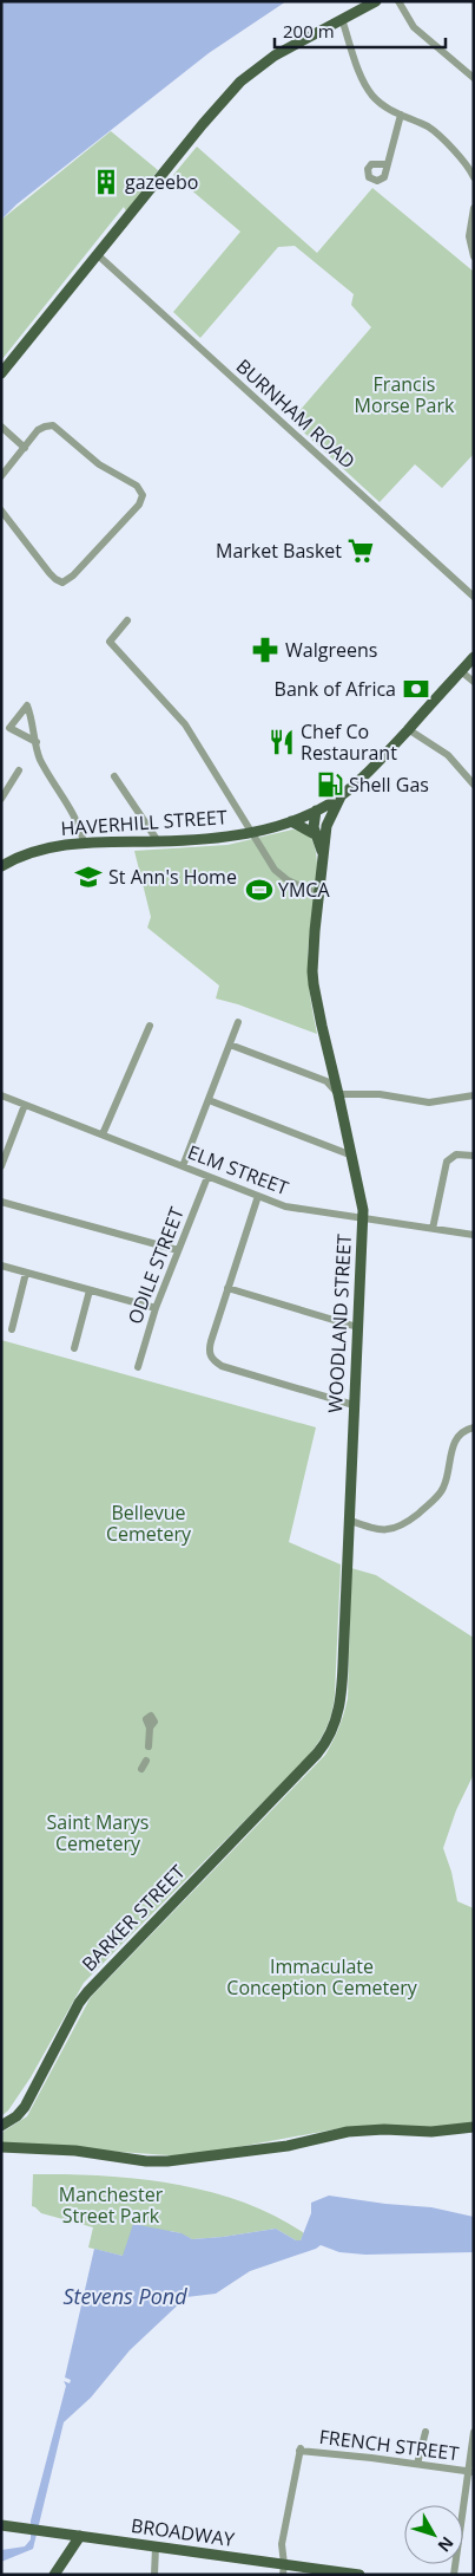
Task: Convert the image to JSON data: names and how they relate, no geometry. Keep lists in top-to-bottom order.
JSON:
{
  "streets": {
    "main road": [
      "HAVERHILL STREET",
      "WOODLAND STREET",
      "BARKER STREET",
      "BROADWAY"
    ],
    "street": [
      "BURNHAM ROAD",
      "ELM STREET",
      "ODILE STREET",
      "FRENCH STREET"
    ]
  },
  "crossings": [
    ["HAVERHILL STREET", "WOODLAND STREET"],
    ["ELM STREET", "ODILE STREET"],
    ["ELM STREET", "WOODLAND STREET"],
    ["WOODLAND STREET", "BARKER STREET"],
    ["FRENCH STREET", "BROADWAY"]
  ],
  "water": ["Stevens Pond"],
  "parks": [
    "Francis Morse Park",
    "Bellevue Cemetery",
    "Saint Marys Cemetery",
    "Immaculate Conception Cemetery",
    "Manchester Street Park"
  ],
  "places": {
    "building": ["gazeebo"],
    "supermarket": ["Market Basket"],
    "pharmacy": ["Walgreens"],
    "bank": ["Bank of Africa"],
    "restaurant": ["Chef Co Restaurant"],
    "fuel station": ["Shell Gas"],
    "school or university": ["St Ann's Home"],
    "sports": ["YMCA"]
  },
  "scale_bar": "200 m",
  "north": "bottom right"
}
